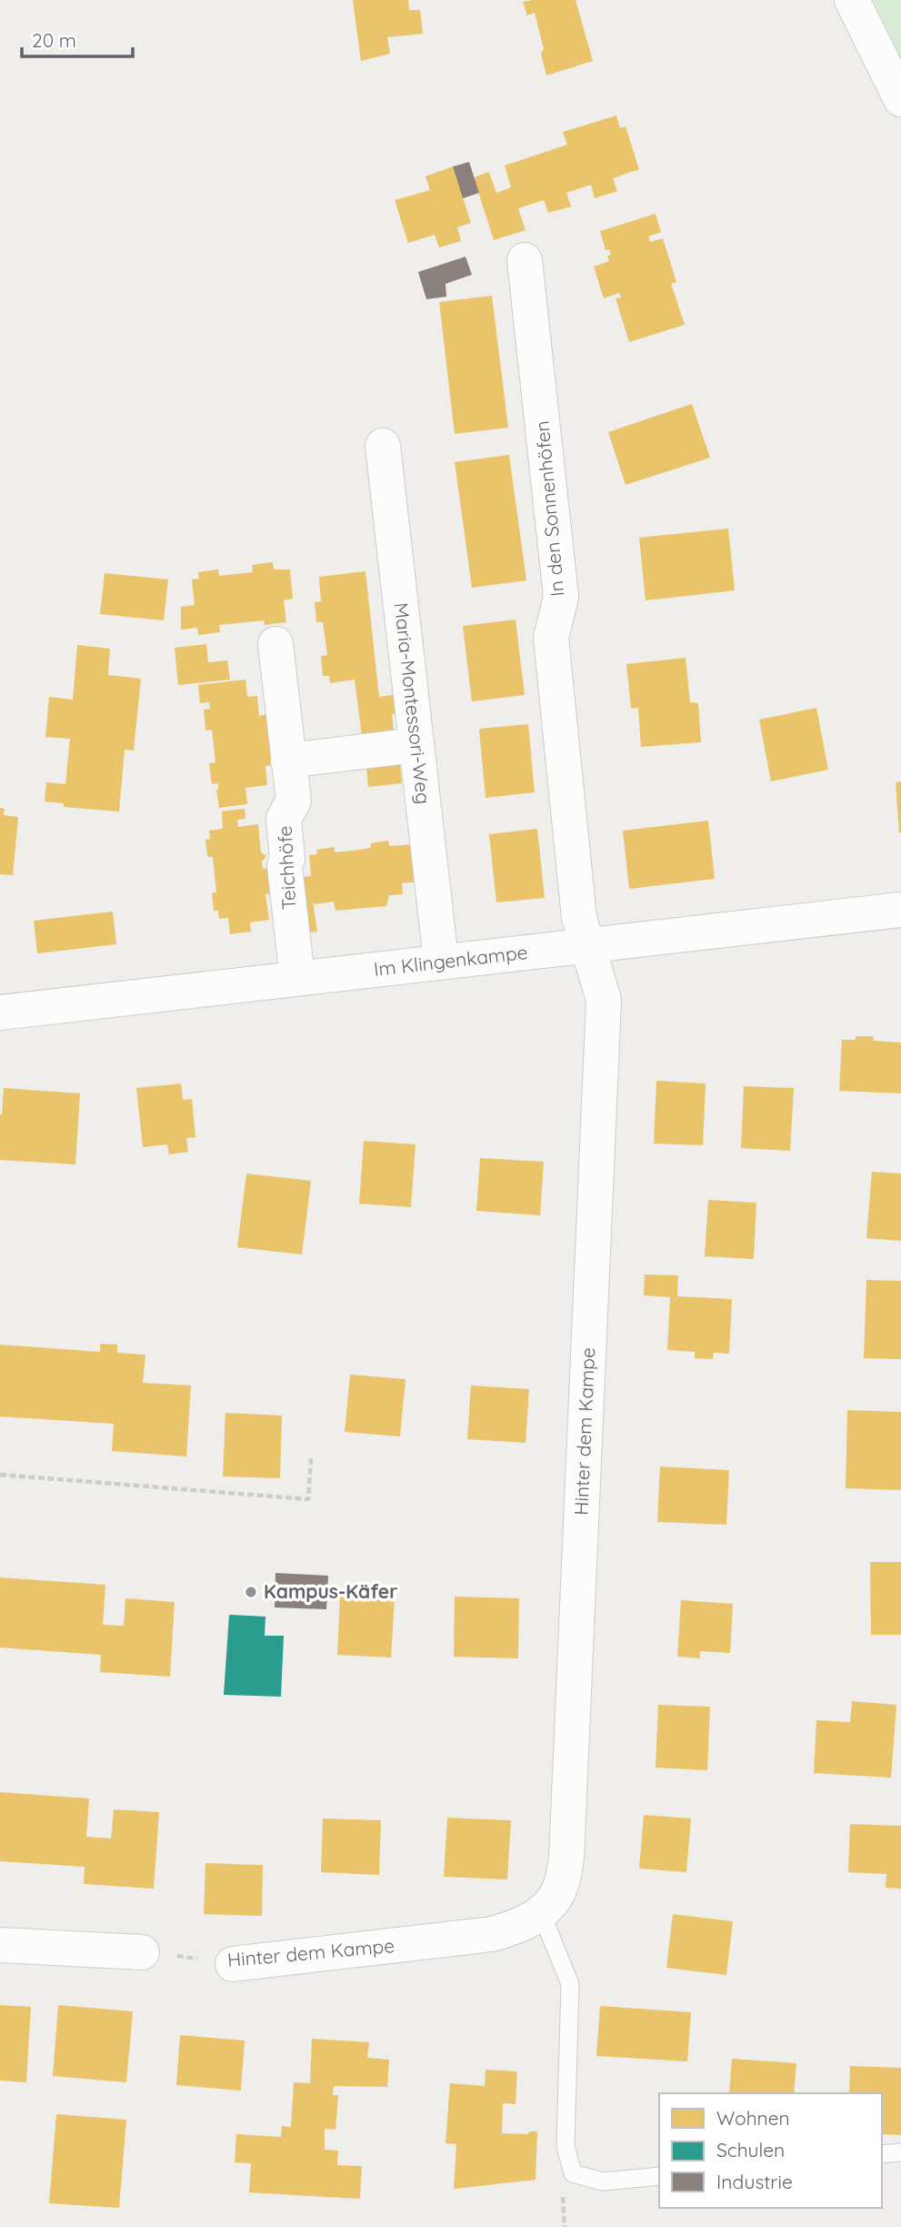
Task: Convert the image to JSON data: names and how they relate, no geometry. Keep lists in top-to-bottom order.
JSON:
{
  "streets": {
    "street": [
      "In den Sonnenhöfen",
      "Maria-Montessori-Weg",
      "Teichhöfe",
      "Im Klingenkampe",
      "Hinter dem Kampe"
    ]
  },
  "crossings": [
    ["In den Sonnenhöfen", "Im Klingenkampe"],
    ["In den Sonnenhöfen", "Hinter dem Kampe"],
    ["Maria-Montessori-Weg", "Im Klingenkampe"],
    ["Teichhöfe", "Im Klingenkampe"],
    ["Im Klingenkampe", "Hinter dem Kampe"]
  ],
  "places": ["Kampus-Käfer"],
  "legend": ["Wohnen", "Schulen", "Industrie"],
  "scale_bar": "20 m"
}
